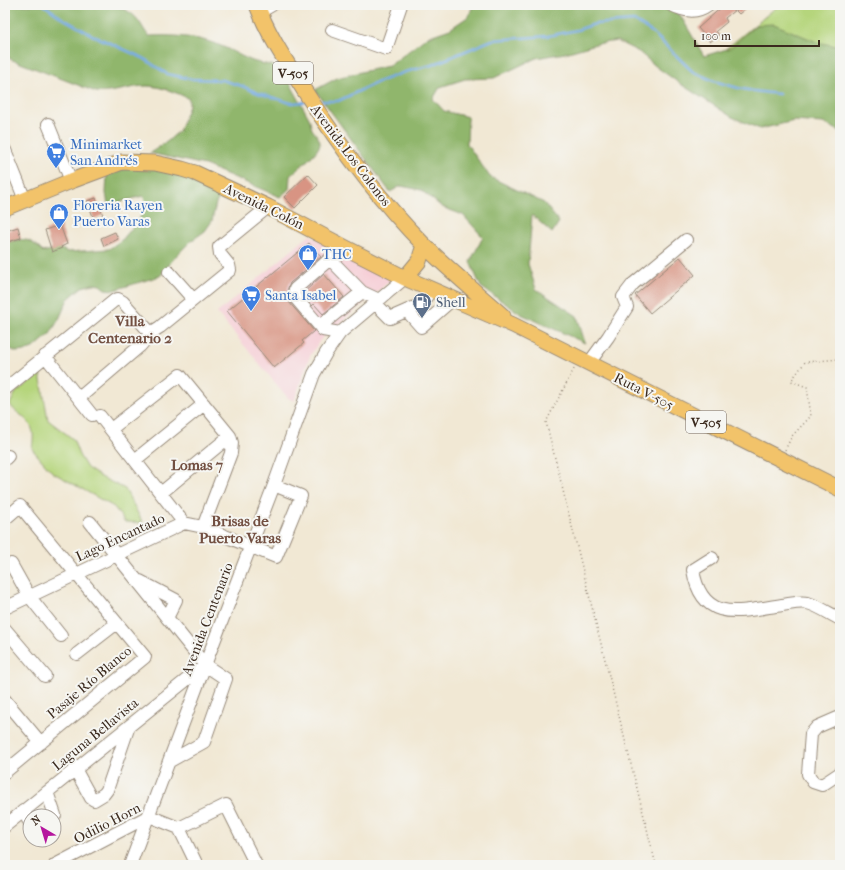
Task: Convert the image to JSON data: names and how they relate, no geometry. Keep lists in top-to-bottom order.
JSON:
{
  "streets": {
    "main road": [
      "V-505",
      "Avenida Los Colonos",
      "Avenida Colón",
      "Ruta V-505"
    ],
    "street": [
      "Lago Encantado",
      "Avenida Centenario",
      "Pasaje Río Blanco",
      "Laguna Bellavista",
      "Odilio Horn"
    ]
  },
  "crossings": [
    ["Avenida Los Colonos", "Avenida Colón"],
    ["Avenida Los Colonos", "Ruta V-505"],
    ["Avenida Colón", "Ruta V-505"],
    ["Avenida Colón", "Avenida Centenario"],
    ["Lago Encantado", "Avenida Centenario"],
    ["Avenida Centenario", "Laguna Bellavista"],
    ["Avenida Centenario", "Odilio Horn"]
  ],
  "districts": ["Villa Centenario 2", "Lomas 7", "Brisas de Puerto Varas"],
  "places": {
    "supermarket": ["Minimarket San Andrés", "Santa Isabel"],
    "shop": ["Floreria Rayen Puerto Varas", "THC"],
    "fuel station": ["Shell"]
  },
  "scale_bar": "100 m",
  "north": "top left"
}
